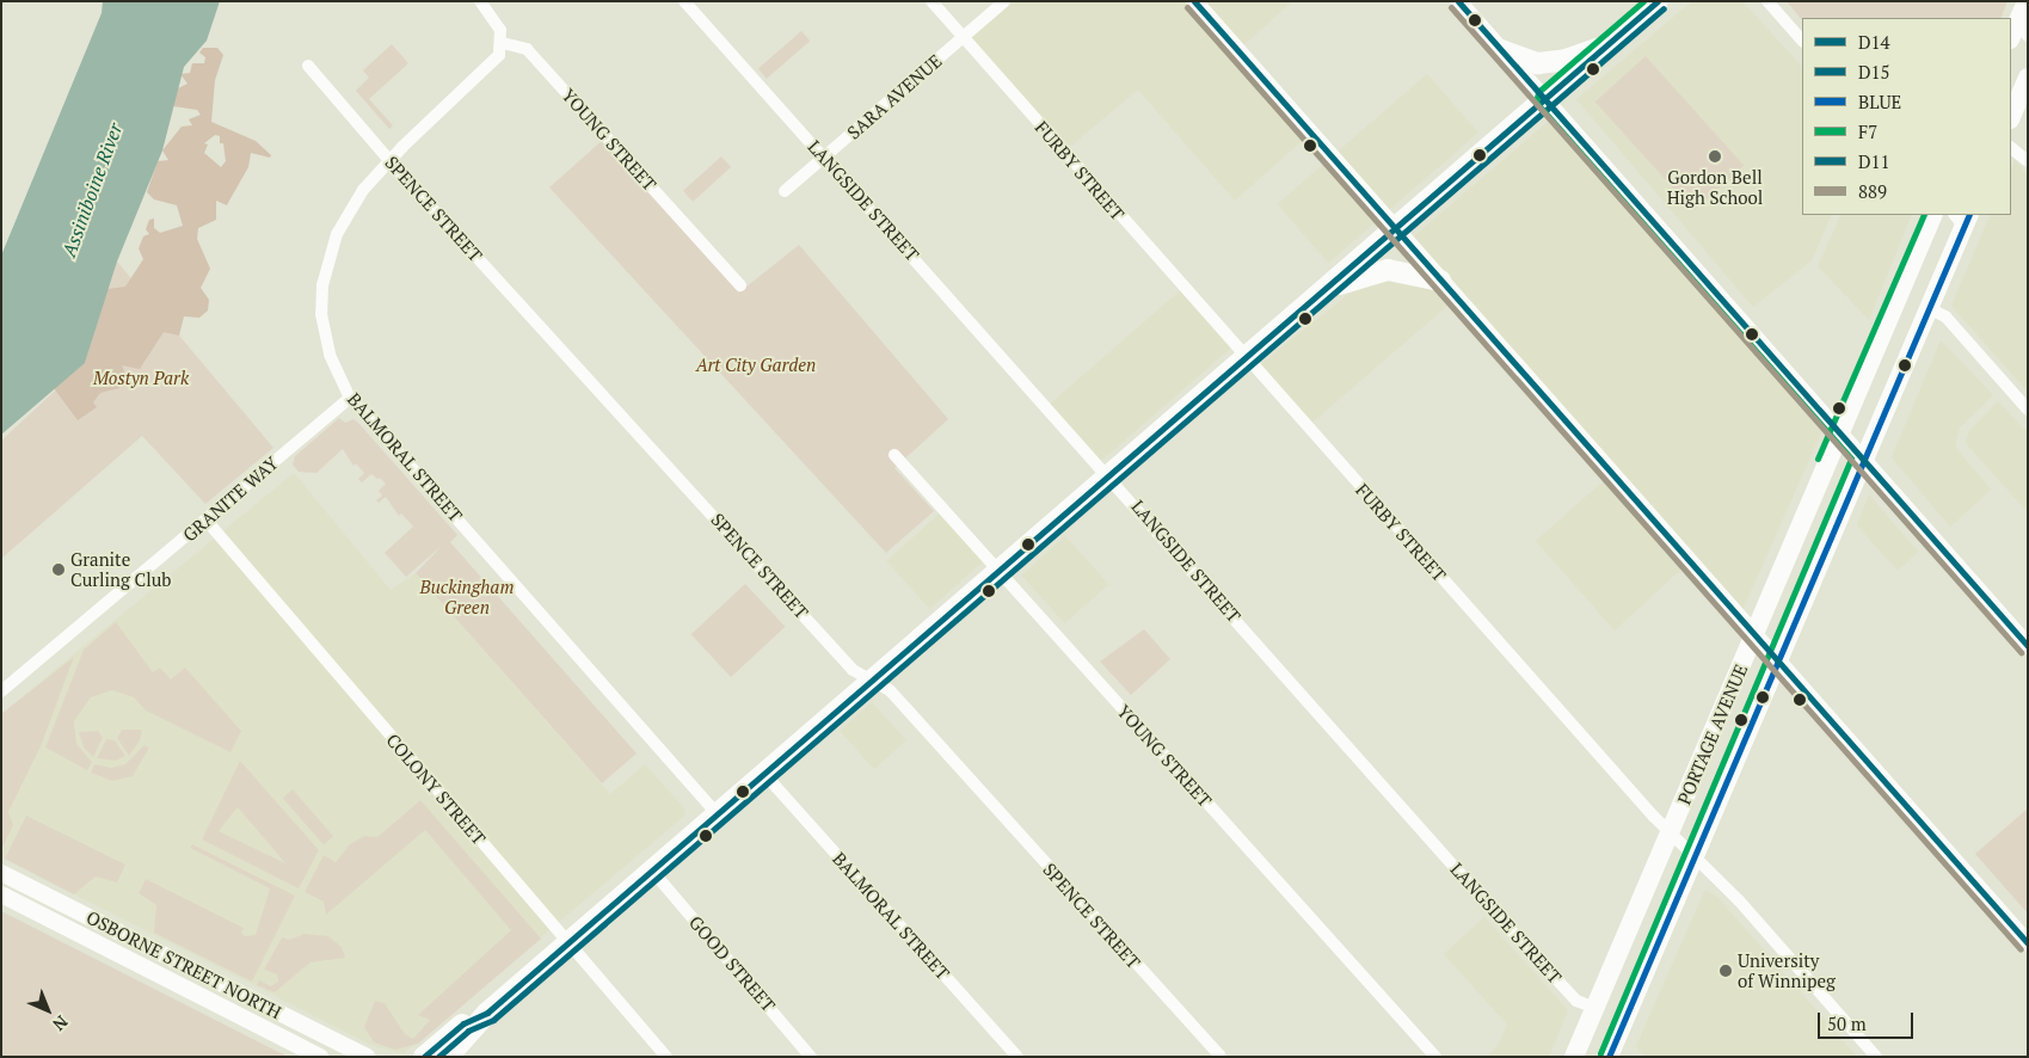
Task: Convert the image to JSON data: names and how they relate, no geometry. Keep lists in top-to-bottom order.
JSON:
{
  "streets": {
    "main road": ["PORTAGE AVENUE", "OSBORNE STREET NORTH"],
    "street": [
      "SARA AVENUE",
      "YOUNG STREET",
      "FURBY STREET",
      "LANGSIDE STREET",
      "SPENCE STREET",
      "BALMORAL STREET",
      "GRANITE WAY",
      "COLONY STREET",
      "GOOD STREET"
    ]
  },
  "crossings": [
    ["SARA AVENUE", "FURBY STREET"],
    ["SARA AVENUE", "LANGSIDE STREET"],
    ["YOUNG STREET", "BALMORAL STREET"],
    ["FURBY STREET", "PORTAGE AVENUE"],
    ["LANGSIDE STREET", "PORTAGE AVENUE"],
    ["SPENCE STREET", "BALMORAL STREET"],
    ["BALMORAL STREET", "GRANITE WAY"],
    ["GRANITE WAY", "COLONY STREET"]
  ],
  "water": ["Assiniboine River"],
  "parks": ["Art City Garden", "Mostyn Park", "Buckingham Green"],
  "places": ["Gordon Bell High School", "Granite Curling Club", "University of Winnipeg"],
  "lines": [
    "transit line D14",
    "transit line F7",
    "transit line D11",
    "transit line 889",
    "transit line D15",
    "transit line BLUE"
  ],
  "legend": [
    "D14",
    "D15",
    "BLUE",
    "F7",
    "D11",
    "889"
  ],
  "scale_bar": "50 m",
  "north": "bottom right"
}
